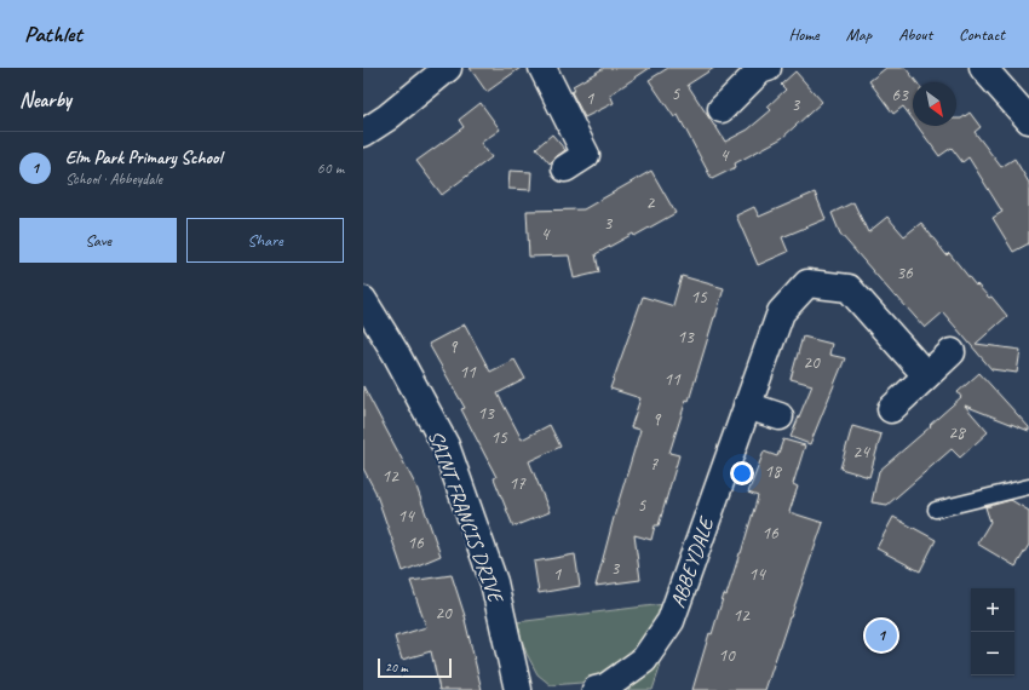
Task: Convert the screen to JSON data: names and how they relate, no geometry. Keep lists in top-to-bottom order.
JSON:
{
  "streets": {
    "street": ["SAINT FRANCIS DRIVE", "ABBEYDALE"]
  },
  "house_numbers": [
    "5",
    "63",
    "1",
    "3",
    "4",
    "2",
    "3",
    "4",
    "36",
    "15",
    "13",
    "9",
    "20",
    "11",
    "11",
    "13",
    "9",
    "28",
    "15",
    "24",
    "7",
    "18",
    "12",
    "17",
    "5",
    "14",
    "16",
    "16",
    "3",
    "1",
    "14",
    "20",
    "12",
    "10"
  ],
  "scale_bar": "20 m",
  "north": "bottom right",
  "page": {
    "header": "Pathlet",
    "nav": [
      "Home",
      "Map",
      "About",
      "Contact"
    ],
    "heading": "Nearby",
    "list": [
      {
        "mark": "1",
        "name": "Elm Park Primary School",
        "note": "School · Abbeydale",
        "value": "60 m"
      }
    ],
    "buttons": ["Save", "Share"],
    "map_buttons": ["+", "−"],
    "pins": "1",
    "scale": "20 m"
  }
}
